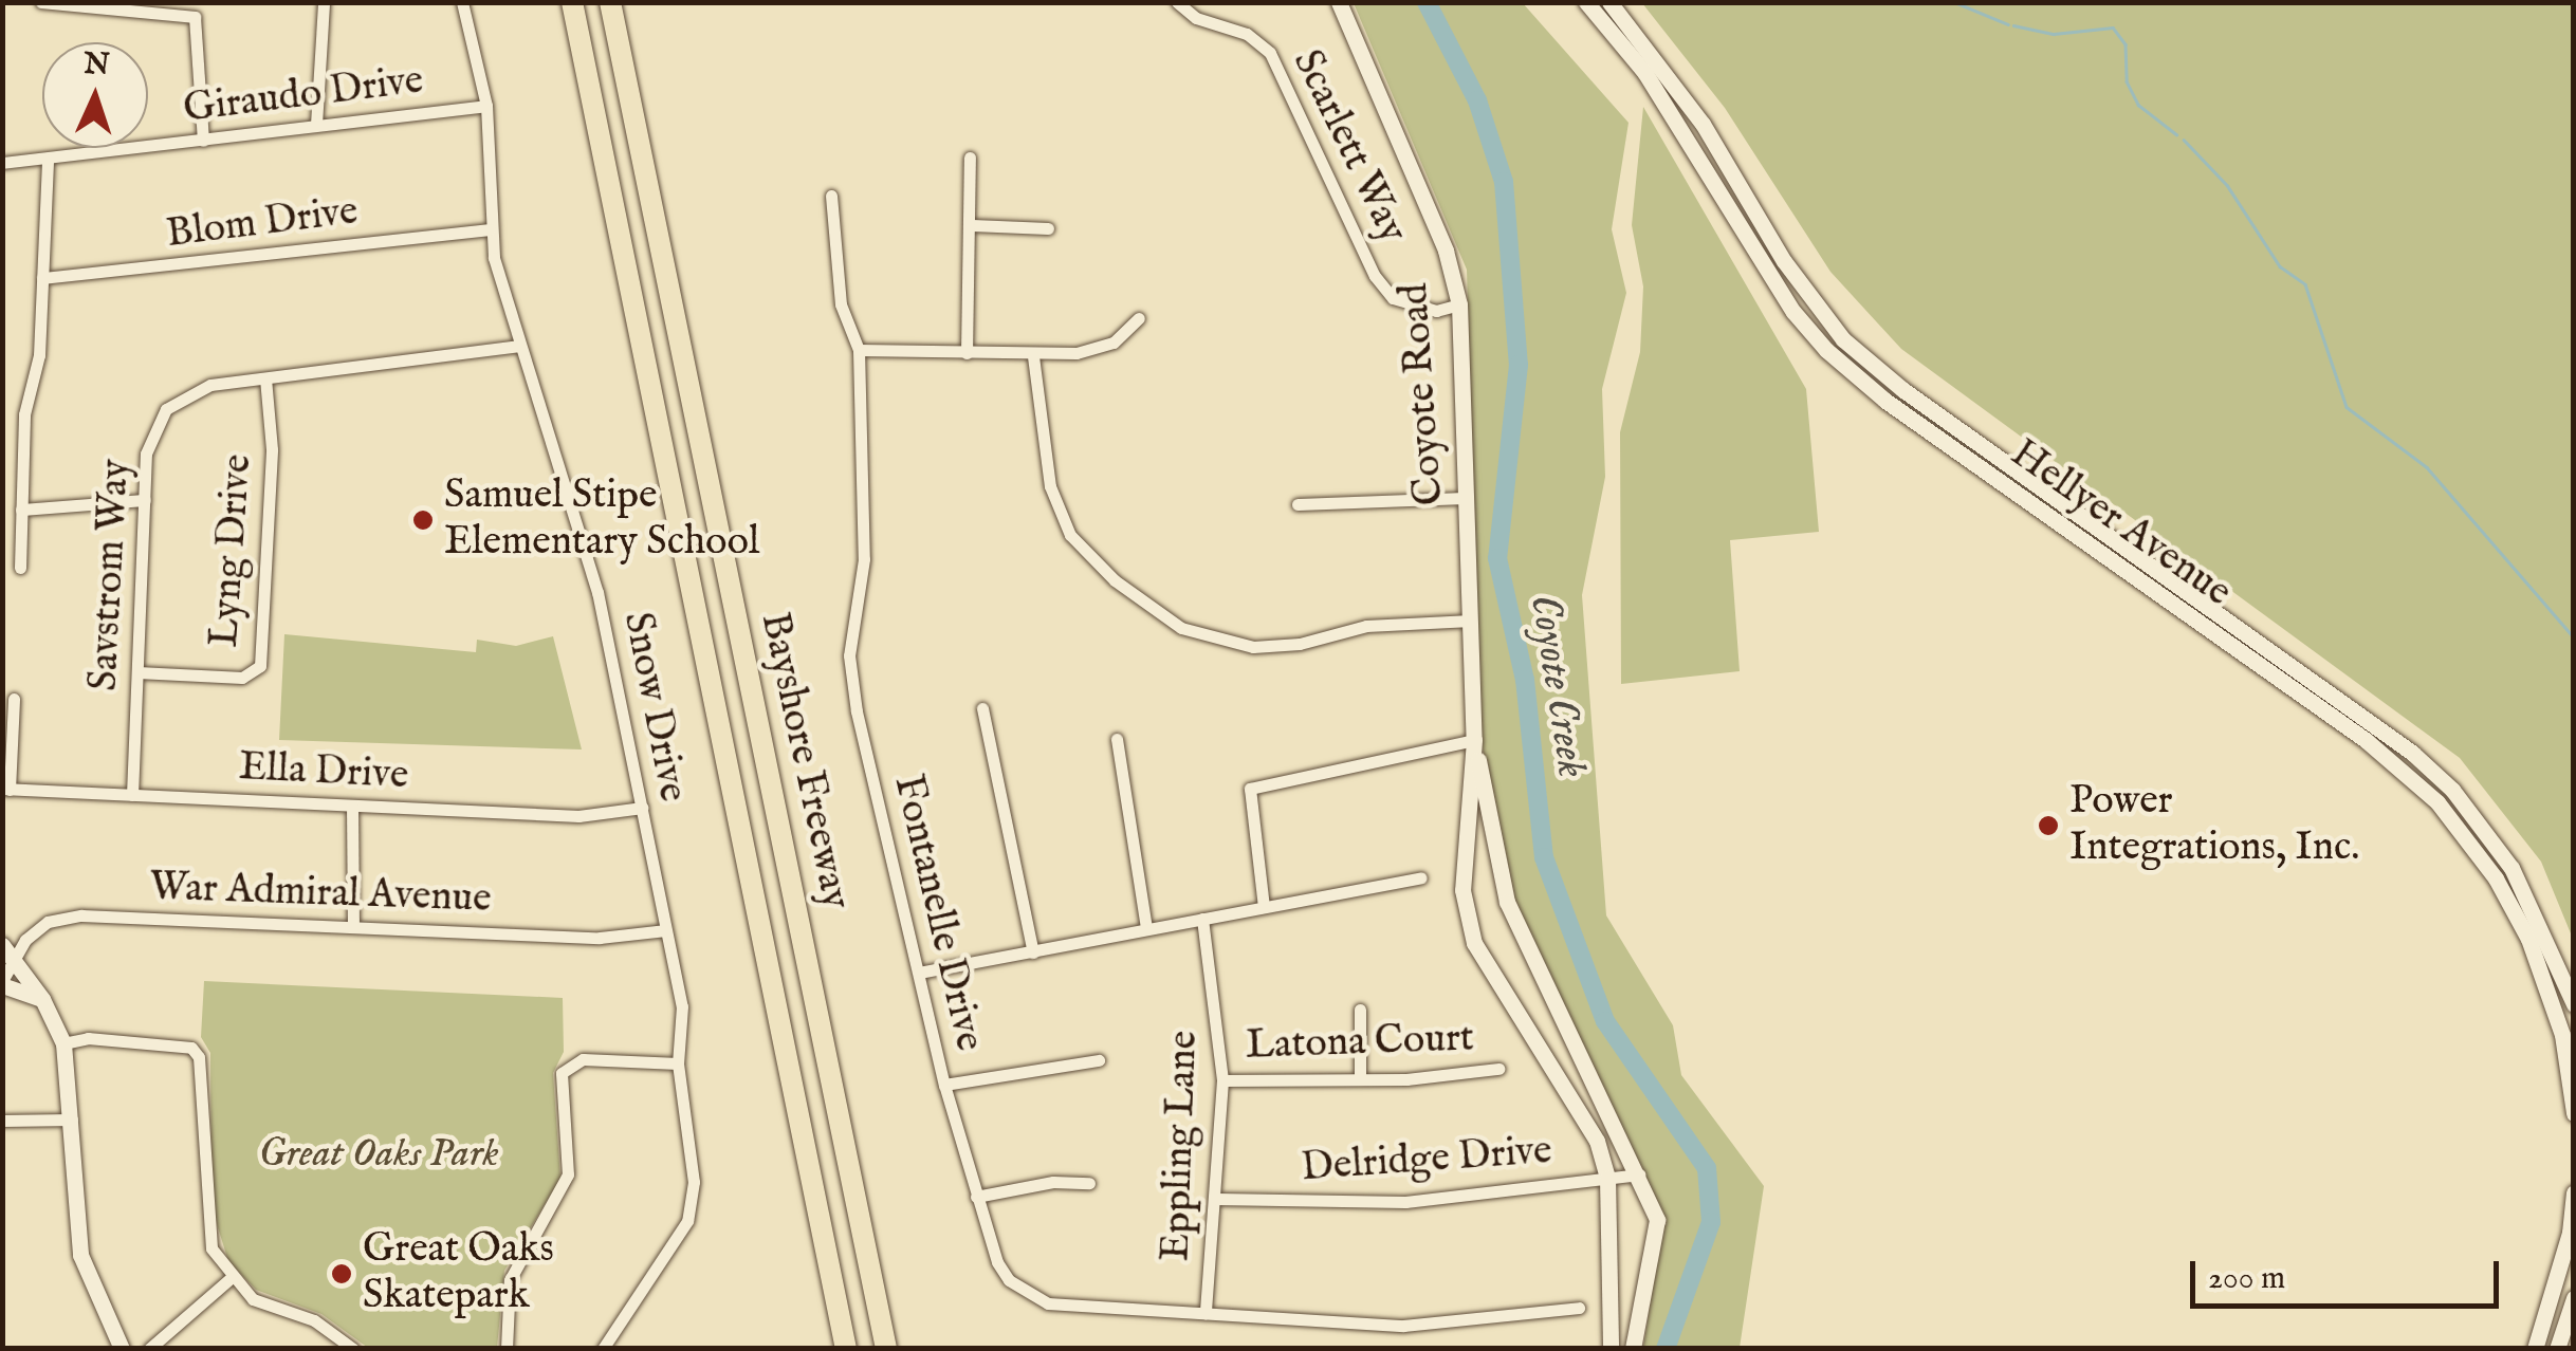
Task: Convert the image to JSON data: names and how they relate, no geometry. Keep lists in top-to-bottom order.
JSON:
{
  "streets": {
    "highway": ["Bayshore Freeway"],
    "main road": ["Coyote Road", "Hellyer Avenue"],
    "street": [
      "Giraudo Drive",
      "Scarlett Way",
      "Blom Drive",
      "Lyng Drive",
      "Savstrom Way",
      "Snow Drive",
      "Ella Drive",
      "War Admiral Avenue",
      "Fontanelle Drive",
      "Latona Court",
      "Eppling Lane",
      "Delridge Drive"
    ]
  },
  "crossings": [
    ["Giraudo Drive", "Snow Drive"],
    ["Scarlett Way", "Coyote Road"],
    ["Blom Drive", "Snow Drive"],
    ["Coyote Road", "Delridge Drive"],
    ["Lyng Drive", "Savstrom Way"],
    ["Savstrom Way", "Snow Drive"],
    ["Savstrom Way", "Ella Drive"],
    ["Snow Drive", "Ella Drive"],
    ["Snow Drive", "War Admiral Avenue"],
    ["Fontanelle Drive", "Eppling Lane"],
    ["Latona Court", "Eppling Lane"],
    ["Eppling Lane", "Delridge Drive"]
  ],
  "water": ["Coyote Creek"],
  "parks": ["Great Oaks Park"],
  "places": ["Samuel Stipe Elementary School", "Power Integrations, Inc.", "Great Oaks Skatepark"],
  "scale_bar": "200 m",
  "north": "top"
}
